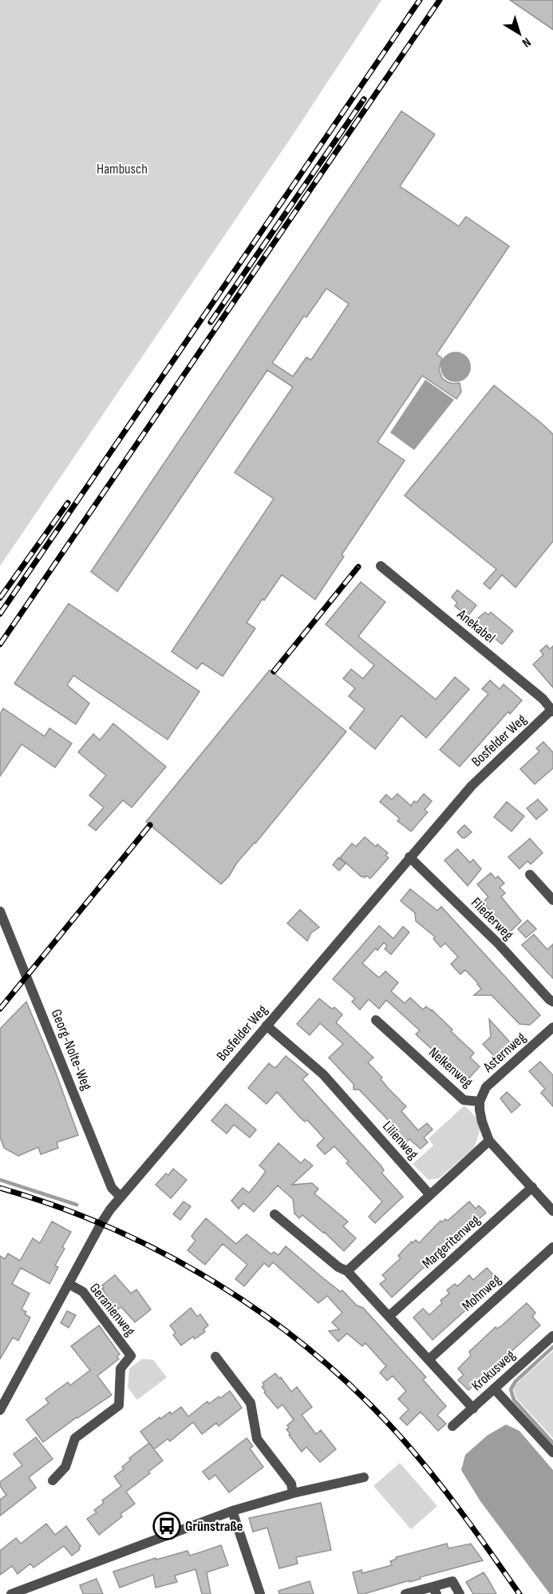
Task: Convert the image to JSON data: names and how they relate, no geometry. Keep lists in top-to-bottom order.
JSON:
{
  "streets": {
    "street": [
      "Anekabel",
      "Bosfelder Weg",
      "Fliederweg",
      "Georg-Nolte-Weg",
      "Asternweg",
      "Nelkenweg",
      "Lilienweg",
      "Margeritenweg",
      "Mohnweg",
      "Geranienweg",
      "Krokusweg"
    ]
  },
  "crossings": [
    ["Anekabel", "Bosfelder Weg"],
    ["Bosfelder Weg", "Fliederweg"],
    ["Bosfelder Weg", "Georg-Nolte-Weg"],
    ["Bosfelder Weg", "Lilienweg"],
    ["Bosfelder Weg", "Geranienweg"],
    ["Asternweg", "Nelkenweg"],
    ["Nelkenweg", "Margeritenweg"]
  ],
  "parks": ["Hambusch"],
  "places": {
    "bus stop": ["Grünstraße"]
  },
  "north": "bottom right"
}
